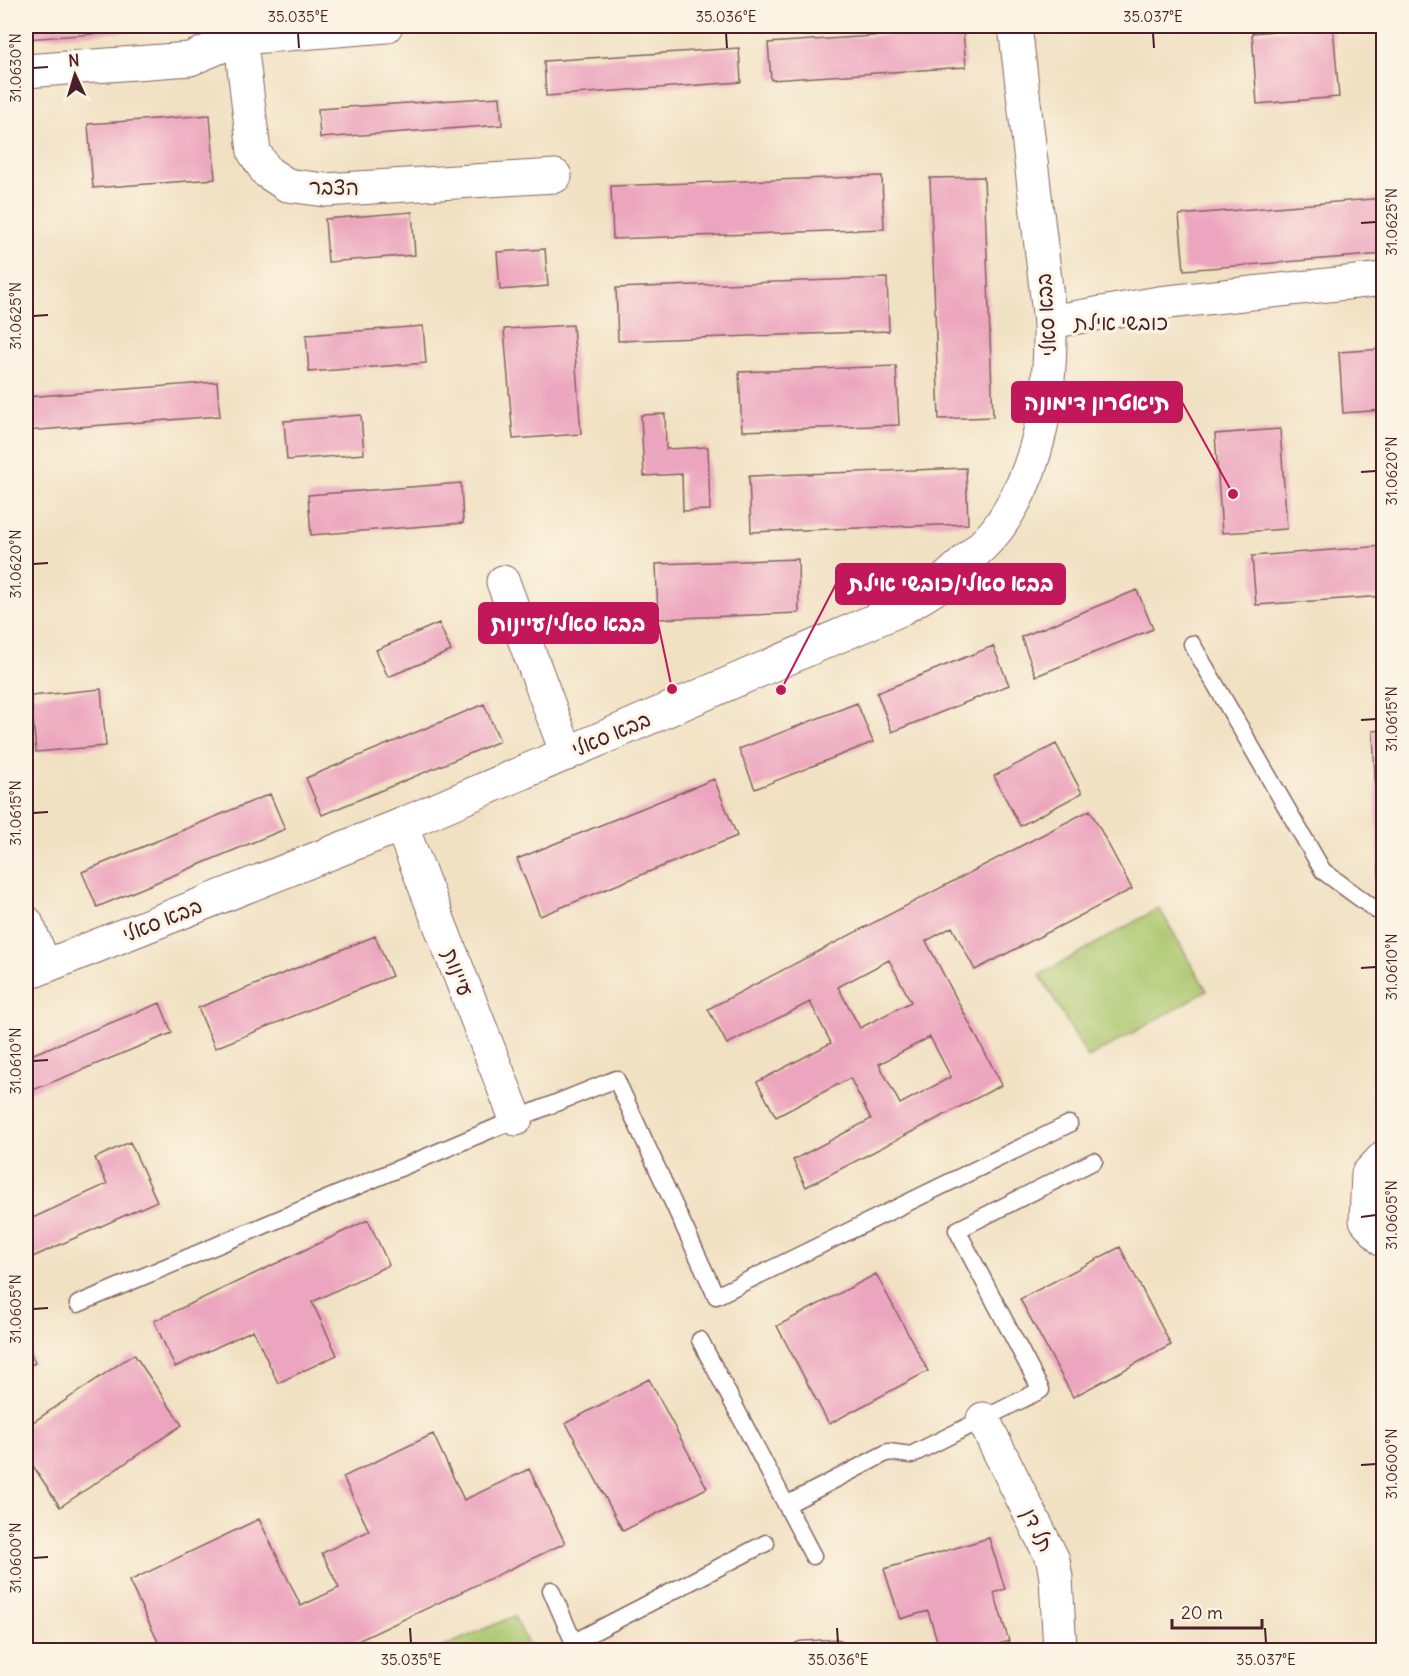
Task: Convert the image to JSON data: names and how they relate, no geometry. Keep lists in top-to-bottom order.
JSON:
{
  "streets": {
    "street": [
      "הצבר",
      "בבא סאלי",
      "כובשי אילת",
      "עיינות",
      "תל דן"
    ]
  },
  "crossings": [
    ["בבא סאלי", "כובשי אילת"],
    ["בבא סאלי", "עיינות"]
  ],
  "places": ["תיאטרון דימונה", "בבא סאלי/עיינות", "בבא סאלי/כובשי אילת"],
  "scale_bar": "20 m",
  "north": "top",
  "coordinates": [
    "35.035°E",
    "35.036°E",
    "35.037°E",
    "31.0630°N",
    "31.0625°N",
    "31.0620°N",
    "31.0615°N",
    "31.0610°N",
    "31.0605°N",
    "31.0600°N"
  ]
}
